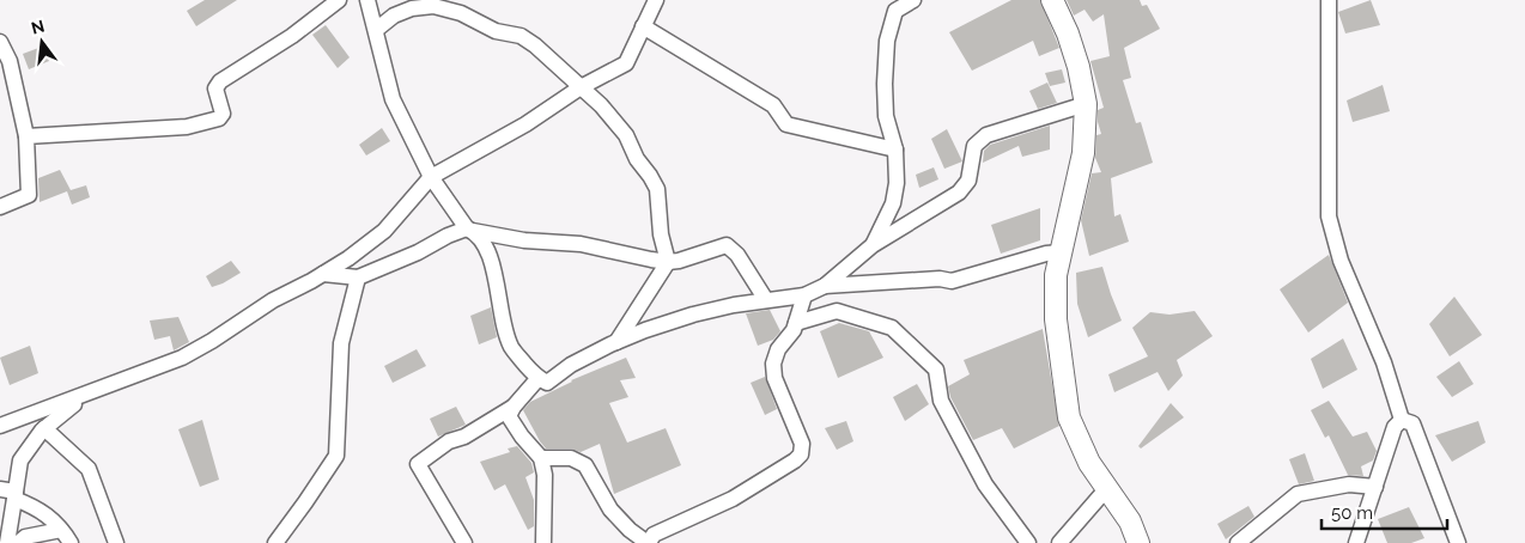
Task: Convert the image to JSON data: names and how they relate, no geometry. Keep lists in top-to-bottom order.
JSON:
{
  "scale_bar": "50 m",
  "north": "top"
}
